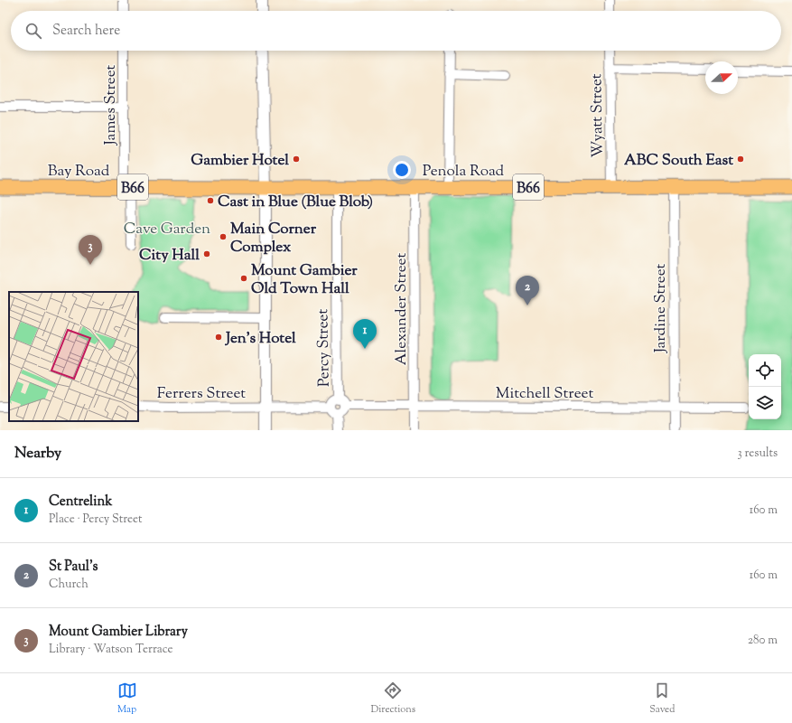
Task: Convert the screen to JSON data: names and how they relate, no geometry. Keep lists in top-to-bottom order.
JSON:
{
  "streets": {
    "main road": ["Bay Road", "Penola Road", "B66"],
    "street": [
      "James Street",
      "Wyatt Street",
      "Jardine Street",
      "Alexander Street",
      "Percy Street",
      "Ferrers Street",
      "Mitchell Street"
    ]
  },
  "crossings": [
    ["James Street", "Bay Road"],
    ["Wyatt Street", "Penola Road"],
    ["Bay Road", "Penola Road"],
    ["Penola Road", "Jardine Street"],
    ["Penola Road", "Alexander Street"],
    ["Penola Road", "Percy Street"],
    ["Jardine Street", "Mitchell Street"],
    ["Alexander Street", "Mitchell Street"],
    ["Percy Street", "Mitchell Street"]
  ],
  "parks": ["Cave Garden"],
  "places": [
    "Gambier Hotel",
    "ABC South East",
    "Cast in Blue (Blue Blob)",
    "Main Corner Complex",
    "City Hall",
    "Mount Gambier Old Town Hall",
    "Jen's Hotel"
  ],
  "north": "right",
  "page": {
    "search": "Search here",
    "pins": ["3", "2", "1"],
    "heading": ["Nearby", "3 results"],
    "list": [
      {
        "mark": "1",
        "name": "Centrelink",
        "note": "Place · Percy Street",
        "value": "160 m"
      },
      {
        "mark": "2",
        "name": "St Paul's",
        "note": "Church",
        "value": "160 m"
      },
      {
        "mark": "3",
        "name": "Mount Gambier Library",
        "note": "Library · Watson Terrace",
        "value": "280 m"
      }
    ],
    "nav": ["Map", "Directions", "Saved"]
  }
}
